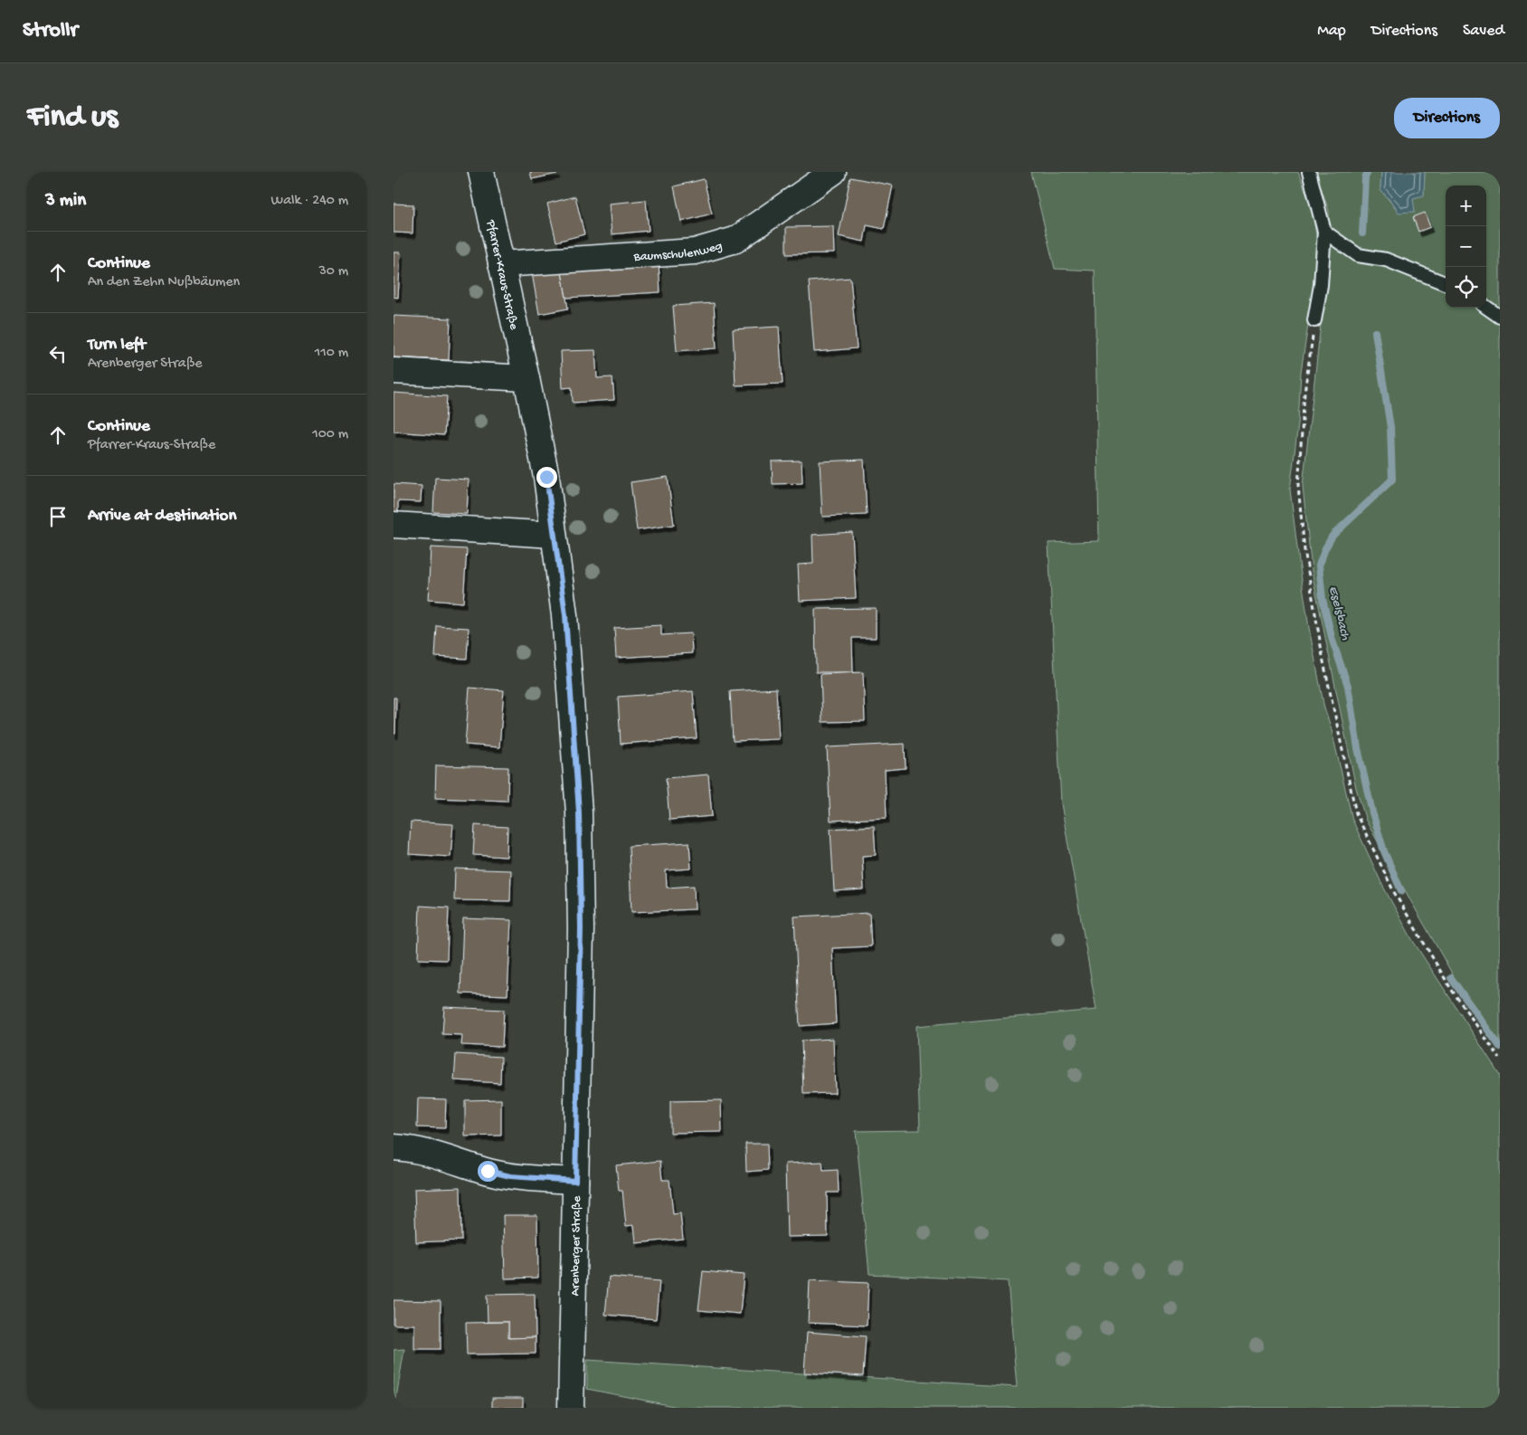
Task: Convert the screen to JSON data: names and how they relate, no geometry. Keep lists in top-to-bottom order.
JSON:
{
  "streets": {
    "street": ["Baumschulenweg", "Pfarrer-Kraus-Straße", "Arenberger Straße"]
  },
  "crossings": [
    ["Baumschulenweg", "Pfarrer-Kraus-Straße"],
    ["Pfarrer-Kraus-Straße", "Arenberger Straße"]
  ],
  "water": ["Eselsbach"],
  "page": {
    "header": "Strollr",
    "nav": ["Map", "Directions", "Saved"],
    "buttons": "Directions",
    "title": "Find us",
    "heading": ["3 min", "Walk · 240 m"],
    "map_buttons": ["+", "−"],
    "list": [
      ["Continue", "An den Zehn Nußbäumen", "30 m"],
      ["Turn left", "Arenberger Straße", "110 m"],
      ["Continue", "Pfarrer-Kraus-Straße", "100 m"],
      "Arrive at destination"
    ]
  }
}
